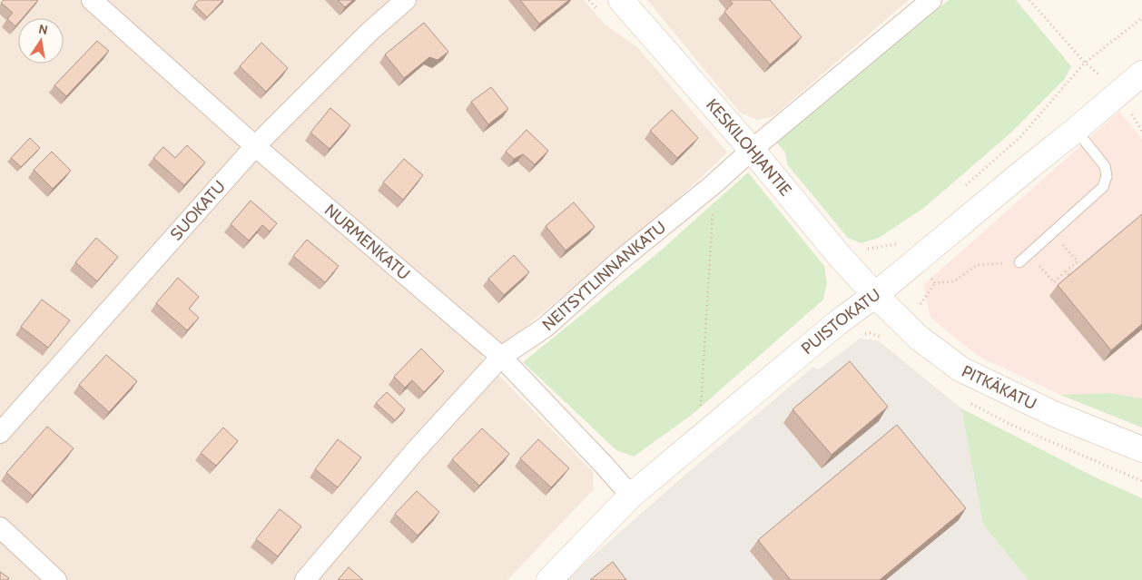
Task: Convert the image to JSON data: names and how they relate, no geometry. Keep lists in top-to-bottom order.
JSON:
{
  "streets": {
    "street": [
      "KESKILOHJANTIE",
      "SUOKATU",
      "NURMENKATU",
      "NEITSYTLINNANKATU",
      "PUISTOKATU",
      "PITKÄKATU"
    ]
  },
  "crossings": [
    ["KESKILOHJANTIE", "NEITSYTLINNANKATU"],
    ["KESKILOHJANTIE", "PUISTOKATU"],
    ["KESKILOHJANTIE", "PITKÄKATU"],
    ["SUOKATU", "NURMENKATU"],
    ["NURMENKATU", "NEITSYTLINNANKATU"],
    ["NURMENKATU", "PUISTOKATU"],
    ["PUISTOKATU", "PITKÄKATU"]
  ],
  "north": "top"
}
